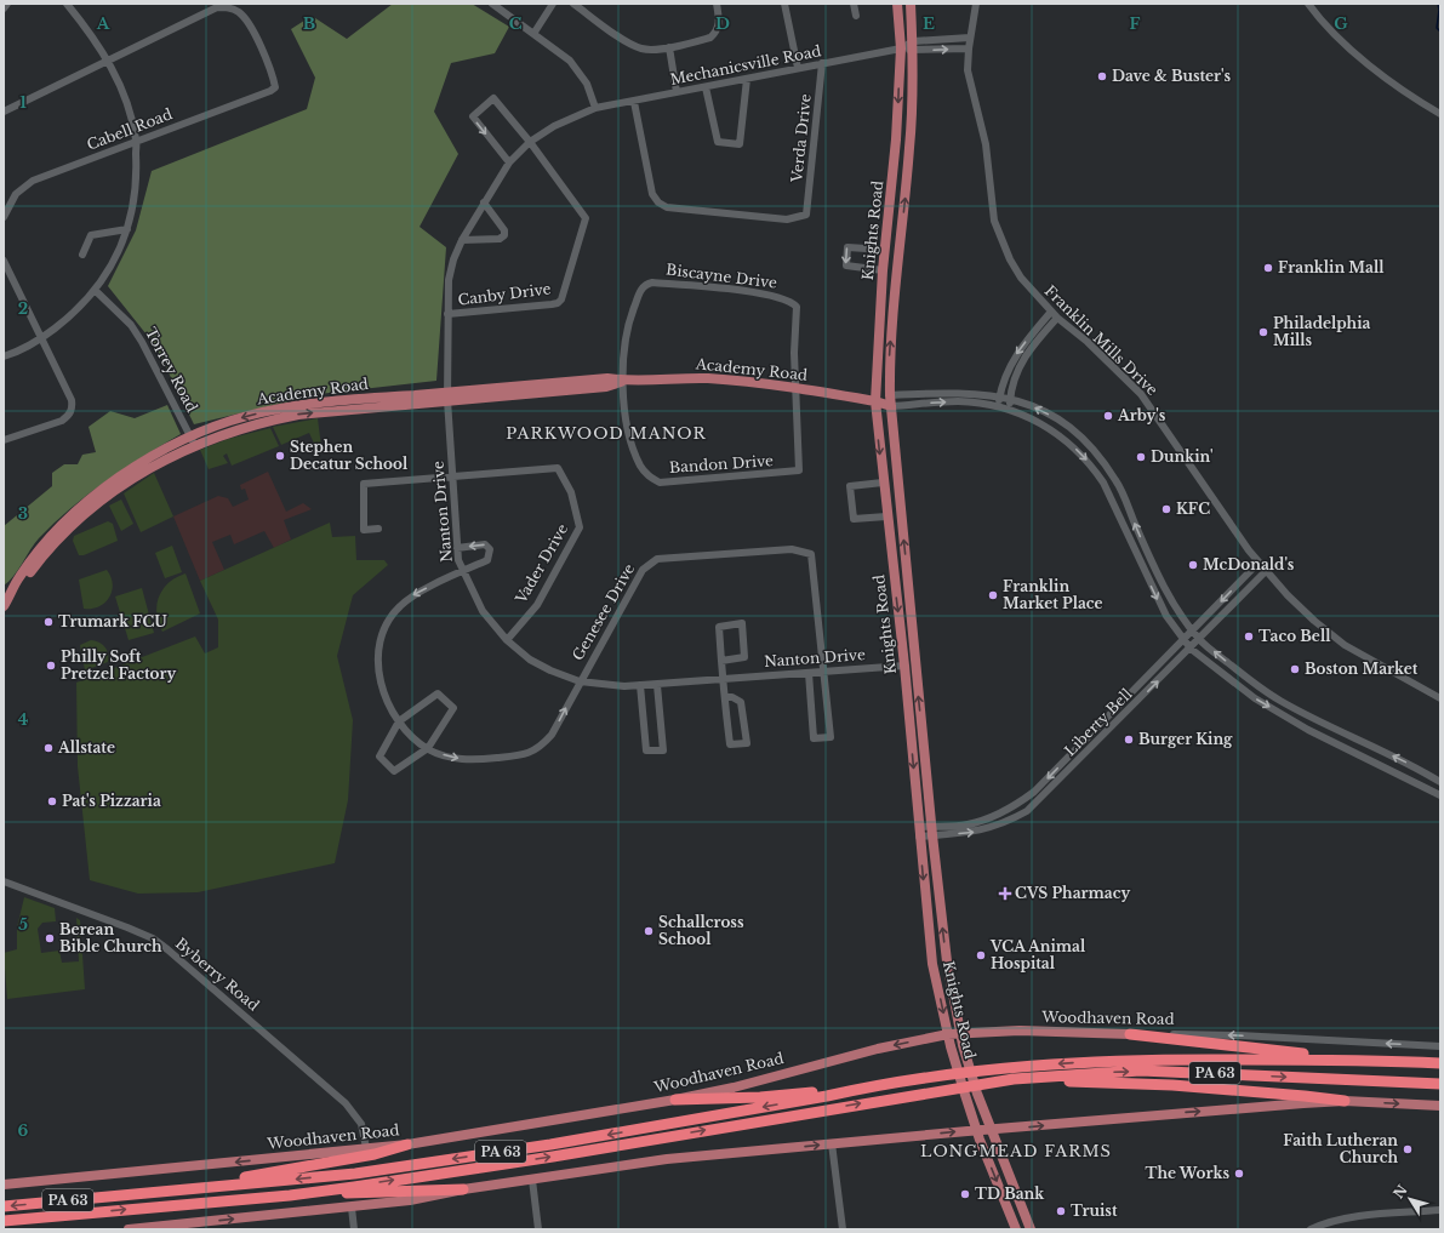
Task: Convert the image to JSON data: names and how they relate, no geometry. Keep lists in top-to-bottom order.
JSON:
{
  "streets": {
    "highway": ["PA 63"],
    "main road": ["Knights Road", "Academy Road", "Woodhaven Road"],
    "street": [
      "Mechanicsville Road",
      "Cabell Road",
      "Verda Drive",
      "Biscayne Drive",
      "Canby Drive",
      "Franklin Mills Drive",
      "Torrey Road",
      "Bandon Drive",
      "Nanton Drive",
      "Vader Drive",
      "Genesee Drive",
      "Liberty Bell",
      "Byberry Road"
    ]
  },
  "crossings": [
    ["Mechanicsville Road", "Verda Drive"],
    ["Mechanicsville Road", "Knights Road"],
    ["Mechanicsville Road", "Nanton Drive"],
    ["Knights Road", "Academy Road"],
    ["Knights Road", "Nanton Drive"],
    ["Knights Road", "Liberty Bell"],
    ["Knights Road", "Woodhaven Road"],
    ["Biscayne Drive", "Academy Road"],
    ["Biscayne Drive", "Bandon Drive"],
    ["Canby Drive", "Nanton Drive"],
    ["Franklin Mills Drive", "Liberty Bell"],
    ["Torrey Road", "Academy Road"],
    ["Academy Road", "Bandon Drive"],
    ["Academy Road", "Nanton Drive"],
    ["Nanton Drive", "Vader Drive"],
    ["Nanton Drive", "Genesee Drive"],
    ["Byberry Road", "Woodhaven Road"]
  ],
  "districts": ["PARKWOOD MANOR", "LONGMEAD FARMS"],
  "places": {
    "other": [
      "Dave & Buster's",
      "Franklin Mall",
      "Philadelphia Mills",
      "Arby's",
      "Stephen Decatur School",
      "Dunkin'",
      "KFC",
      "McDonald's",
      "Franklin Market Place",
      "Trumark FCU",
      "Taco Bell",
      "Philly Soft Pretzel Factory",
      "Boston Market",
      "Burger King",
      "Allstate",
      "Pat's Pizzaria",
      "Schallcross School",
      "Berean Bible Church",
      "VCA Animal Hospital",
      "Faith Lutheran Church",
      "The Works",
      "TD Bank",
      "Truist"
    ],
    "health": ["CVS Pharmacy"]
  },
  "north": "top left",
  "grid": {
    "columns": [
      "A",
      "B",
      "C",
      "D",
      "E",
      "F",
      "G"
    ],
    "rows": [
      "1",
      "2",
      "3",
      "4",
      "5",
      "6"
    ]
  }
}
